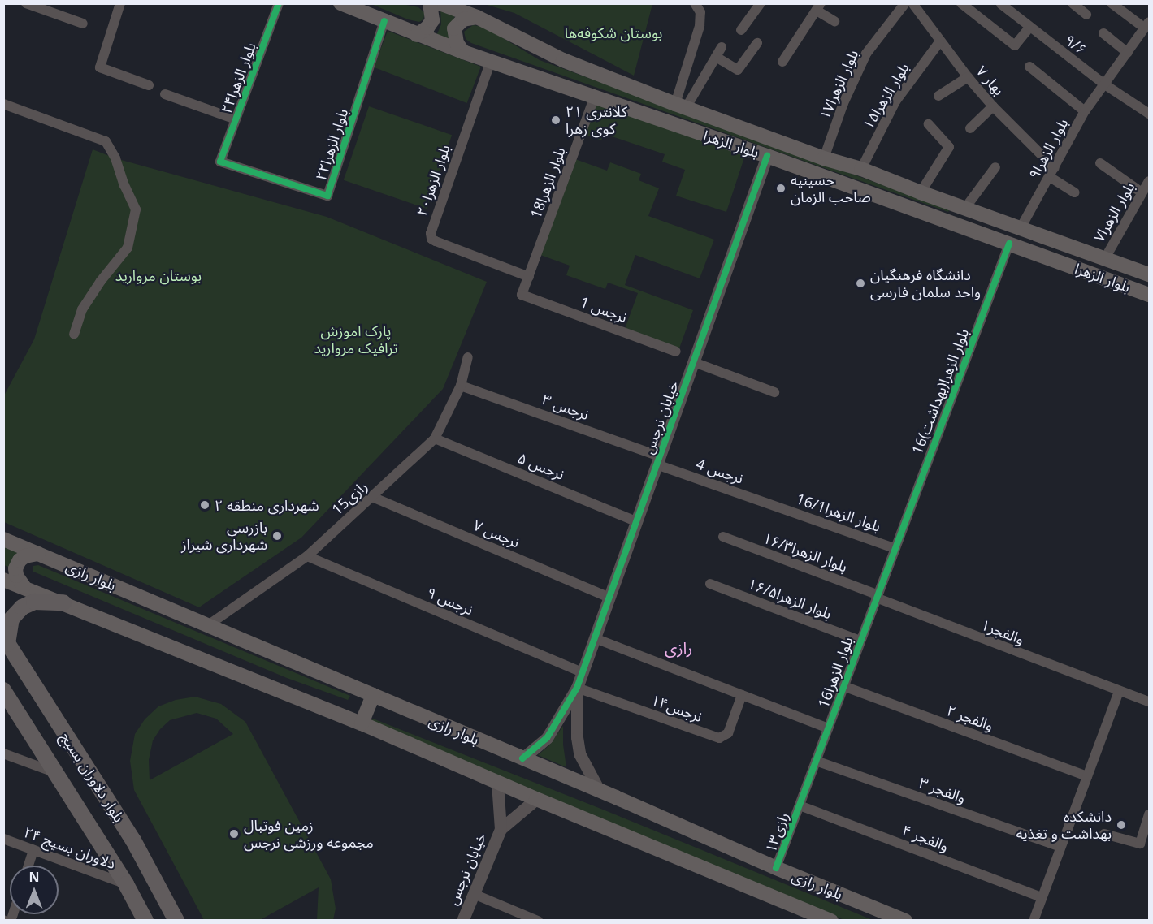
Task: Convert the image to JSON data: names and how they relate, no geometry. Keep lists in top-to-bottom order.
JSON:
{
  "streets": {
    "main road": ["بلوار الزهرا", "بلوار رازی", "بلوار دلاوران بسیج"],
    "street": [
      "۹/۶",
      "بلوار الزهرا۲۴",
      "بهار ۷",
      "بلوار الزهرا۱۷",
      "بلوار الزهرا۱۵",
      "بلوار الزهرا۲۲",
      "بلوار الزهرا۹",
      "بلوار الزهرا۲۰",
      "18بلوار الزهرا",
      "بلوار الزهرا۷",
      "1 نرجس",
      "16بلوار الزهرا(بهداشت)",
      "نرجس ۳",
      "خیابان نرجس",
      "نرجس ۵",
      "4 نرجس",
      "15رازی",
      "بلوار الزهرا16/1",
      "نرجس ۷",
      "بلوار الزهرا۱۶/۳",
      "بلوار الزهرا۱۶/۵",
      "نرجس ۹",
      "والفجر۱",
      "16بلوار الزهرا",
      "نرجس۱۴",
      "والفجر ۲",
      "والفجر ۳",
      "رازی۱۳",
      "والفجر ۴",
      "دلاوران بسیج ۲۴"
    ]
  },
  "crossings": [
    ["۹/۶", "بلوار الزهرا۹"],
    ["بلوار الزهرا۲۴", "بلوار الزهرا۲۲"],
    ["بهار ۷", "بلوار الزهرا۱۵"],
    ["بهار ۷", "بلوار الزهرا۹"],
    ["بلوار الزهرا۱۷", "بلوار الزهرا"],
    ["بلوار الزهرا۱۵", "بلوار الزهرا"],
    ["بلوار الزهرا", "بلوار الزهرا۲۲"],
    ["بلوار الزهرا", "بلوار الزهرا۹"],
    ["بلوار الزهرا", "بلوار الزهرا۲۰"],
    ["بلوار الزهرا", "18بلوار الزهرا"],
    ["بلوار الزهرا", "بلوار الزهرا۷"],
    ["بلوار الزهرا", "16بلوار الزهرا(بهداشت)"],
    ["بلوار الزهرا", "خیابان نرجس"],
    ["بلوار الزهرا۲۰", "18بلوار الزهرا"],
    ["18بلوار الزهرا", "1 نرجس"],
    ["16بلوار الزهرا(بهداشت)", "بلوار الزهرا16/1"],
    ["16بلوار الزهرا(بهداشت)", "16بلوار الزهرا"],
    ["نرجس ۳", "خیابان نرجس"],
    ["نرجس ۳", "4 نرجس"],
    ["نرجس ۳", "15رازی"],
    ["خیابان نرجس", "نرجس ۵"],
    ["خیابان نرجس", "4 نرجس"],
    ["خیابان نرجس", "نرجس ۷"],
    ["خیابان نرجس", "نرجس ۹"],
    ["خیابان نرجس", "نرجس۱۴"],
    ["نرجس ۵", "15رازی"],
    ["4 نرجس", "بلوار الزهرا16/1"],
    ["15رازی", "نرجس ۷"],
    ["15رازی", "بلوار رازی"],
    ["15رازی", "نرجس ۹"],
    ["بلوار الزهرا16/1", "16بلوار الزهرا"],
    ["بلوار الزهرا۱۶/۳", "والفجر۱"],
    ["بلوار الزهرا۱۶/۳", "16بلوار الزهرا"],
    ["بلوار رازی", "رازی۱۳"],
    ["بلوار الزهرا۱۶/۵", "16بلوار الزهرا"],
    ["والفجر۱", "16بلوار الزهرا"],
    ["16بلوار الزهرا", "والفجر ۲"],
    ["16بلوار الزهرا", "والفجر ۳"],
    ["16بلوار الزهرا", "رازی۱۳"],
    ["16بلوار الزهرا", "والفجر ۴"],
    ["بلوار دلاوران بسیج", "دلاوران بسیج ۲۴"],
    ["رازی۱۳", "والفجر ۴"]
  ],
  "districts": ["رازی"],
  "parks": ["بوستان شکوفه‌ها", "بوستان مروارید", "پارک اموزش ترافیک مروارید"],
  "places": [
    "کلانتری ۲۱ کوی زهرا",
    "حسینیه صاحب الزمان",
    "دانشگاه فرهنگیان واحد سلمان فارسی",
    "شهرداری منطقه ۲",
    "بازرسی شهرداری شیراز",
    "دانشکده بهداشت و تغذیه",
    "زمین فوتبال مجموعه ورزشی نرجس"
  ],
  "north": "top"
}
